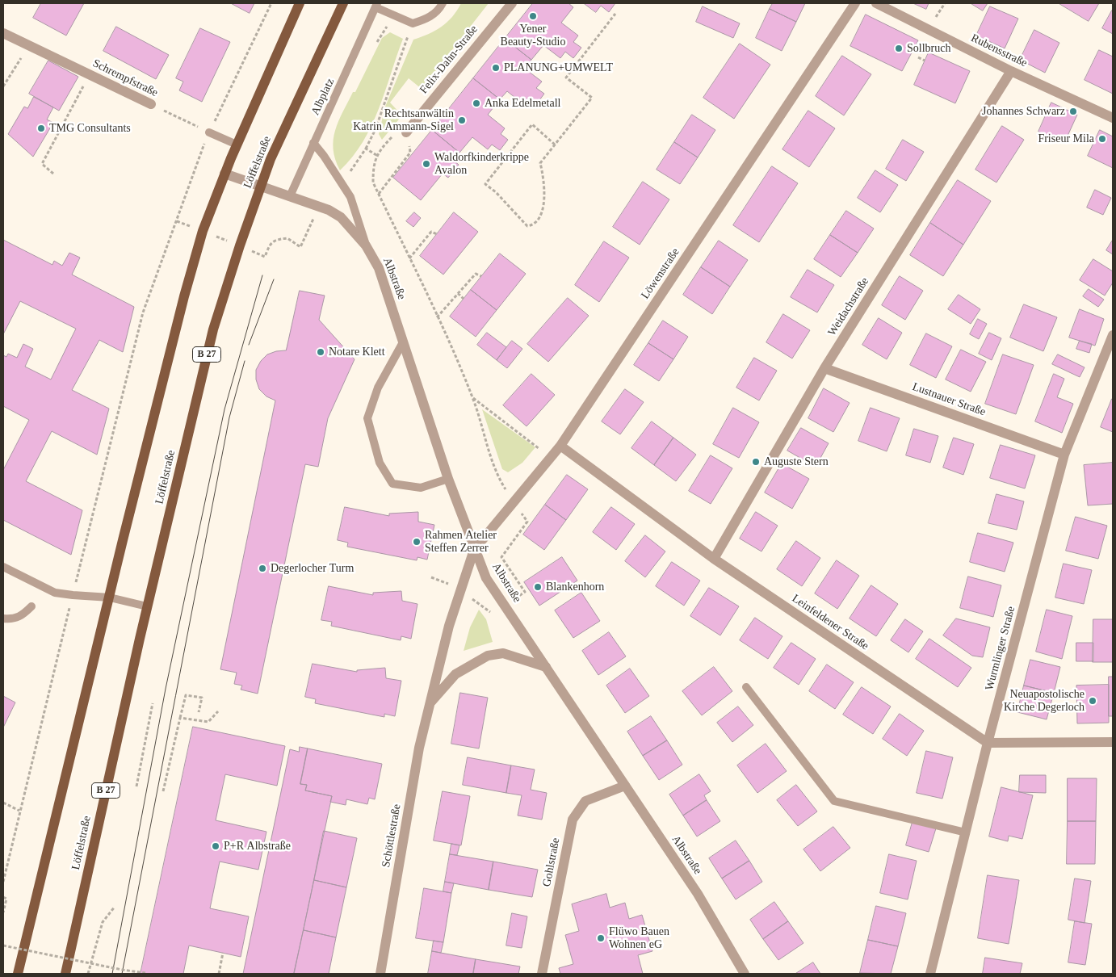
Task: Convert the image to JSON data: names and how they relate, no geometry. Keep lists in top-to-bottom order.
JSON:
{
  "streets": {
    "main road": ["Löffelstraße", "B 27"],
    "street": [
      "Rubensstraße",
      "Felix-Dahn-Straße",
      "Schrempfstraße",
      "Löwenstraße",
      "Albstraße",
      "Weidachstraße",
      "Lustnauer Straße",
      "Leinfeldener Straße",
      "Wurmlinger Straße",
      "Schöttlestraße",
      "Gohlstraße"
    ],
    "lane": ["Albplatz"]
  },
  "crossings": [
    ["Rubensstraße", "Weidachstraße"],
    ["Albplatz", "Albstraße"],
    ["Löffelstraße", "Albstraße"],
    ["Löwenstraße", "Albstraße"],
    ["Löwenstraße", "Leinfeldener Straße"],
    ["Löwenstraße", "Schöttlestraße"],
    ["Albstraße", "Schöttlestraße"],
    ["Albstraße", "Gohlstraße"],
    ["Weidachstraße", "Lustnauer Straße"],
    ["Weidachstraße", "Leinfeldener Straße"],
    ["Lustnauer Straße", "Wurmlinger Straße"],
    ["Leinfeldener Straße", "Wurmlinger Straße"]
  ],
  "places": [
    "Yener Beauty-Studio",
    "Sollbruch",
    "PLANUNG+UMWELT",
    "Anka Edelmetall",
    "Johannes Schwarz",
    "Rechtsanwältin Katrin Ammann-Sigel",
    "TMG Consultants",
    "Friseur Mila",
    "Waldorfkinderkrippe Avalon",
    "Notare Klett",
    "Auguste Stern",
    "Rahmen Atelier Steffen Zerrer",
    "Degerlocher Turm",
    "Blankenhorn",
    "Neuapostolische Kirche Degerloch",
    "P+R Albstraße",
    "Flüwo Bauen Wohnen eG"
  ]
}
